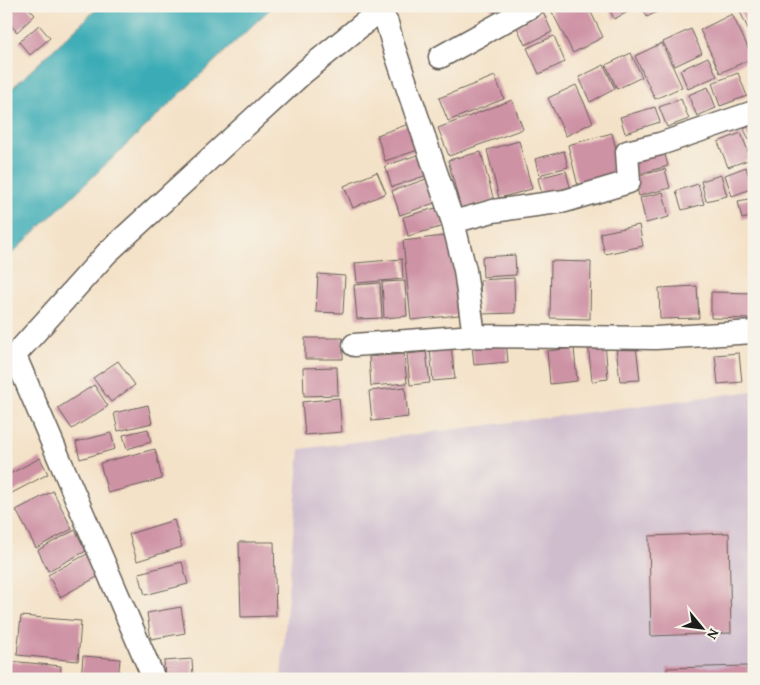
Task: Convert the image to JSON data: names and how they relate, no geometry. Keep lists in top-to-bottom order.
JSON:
{
  "north": "bottom right"
}
